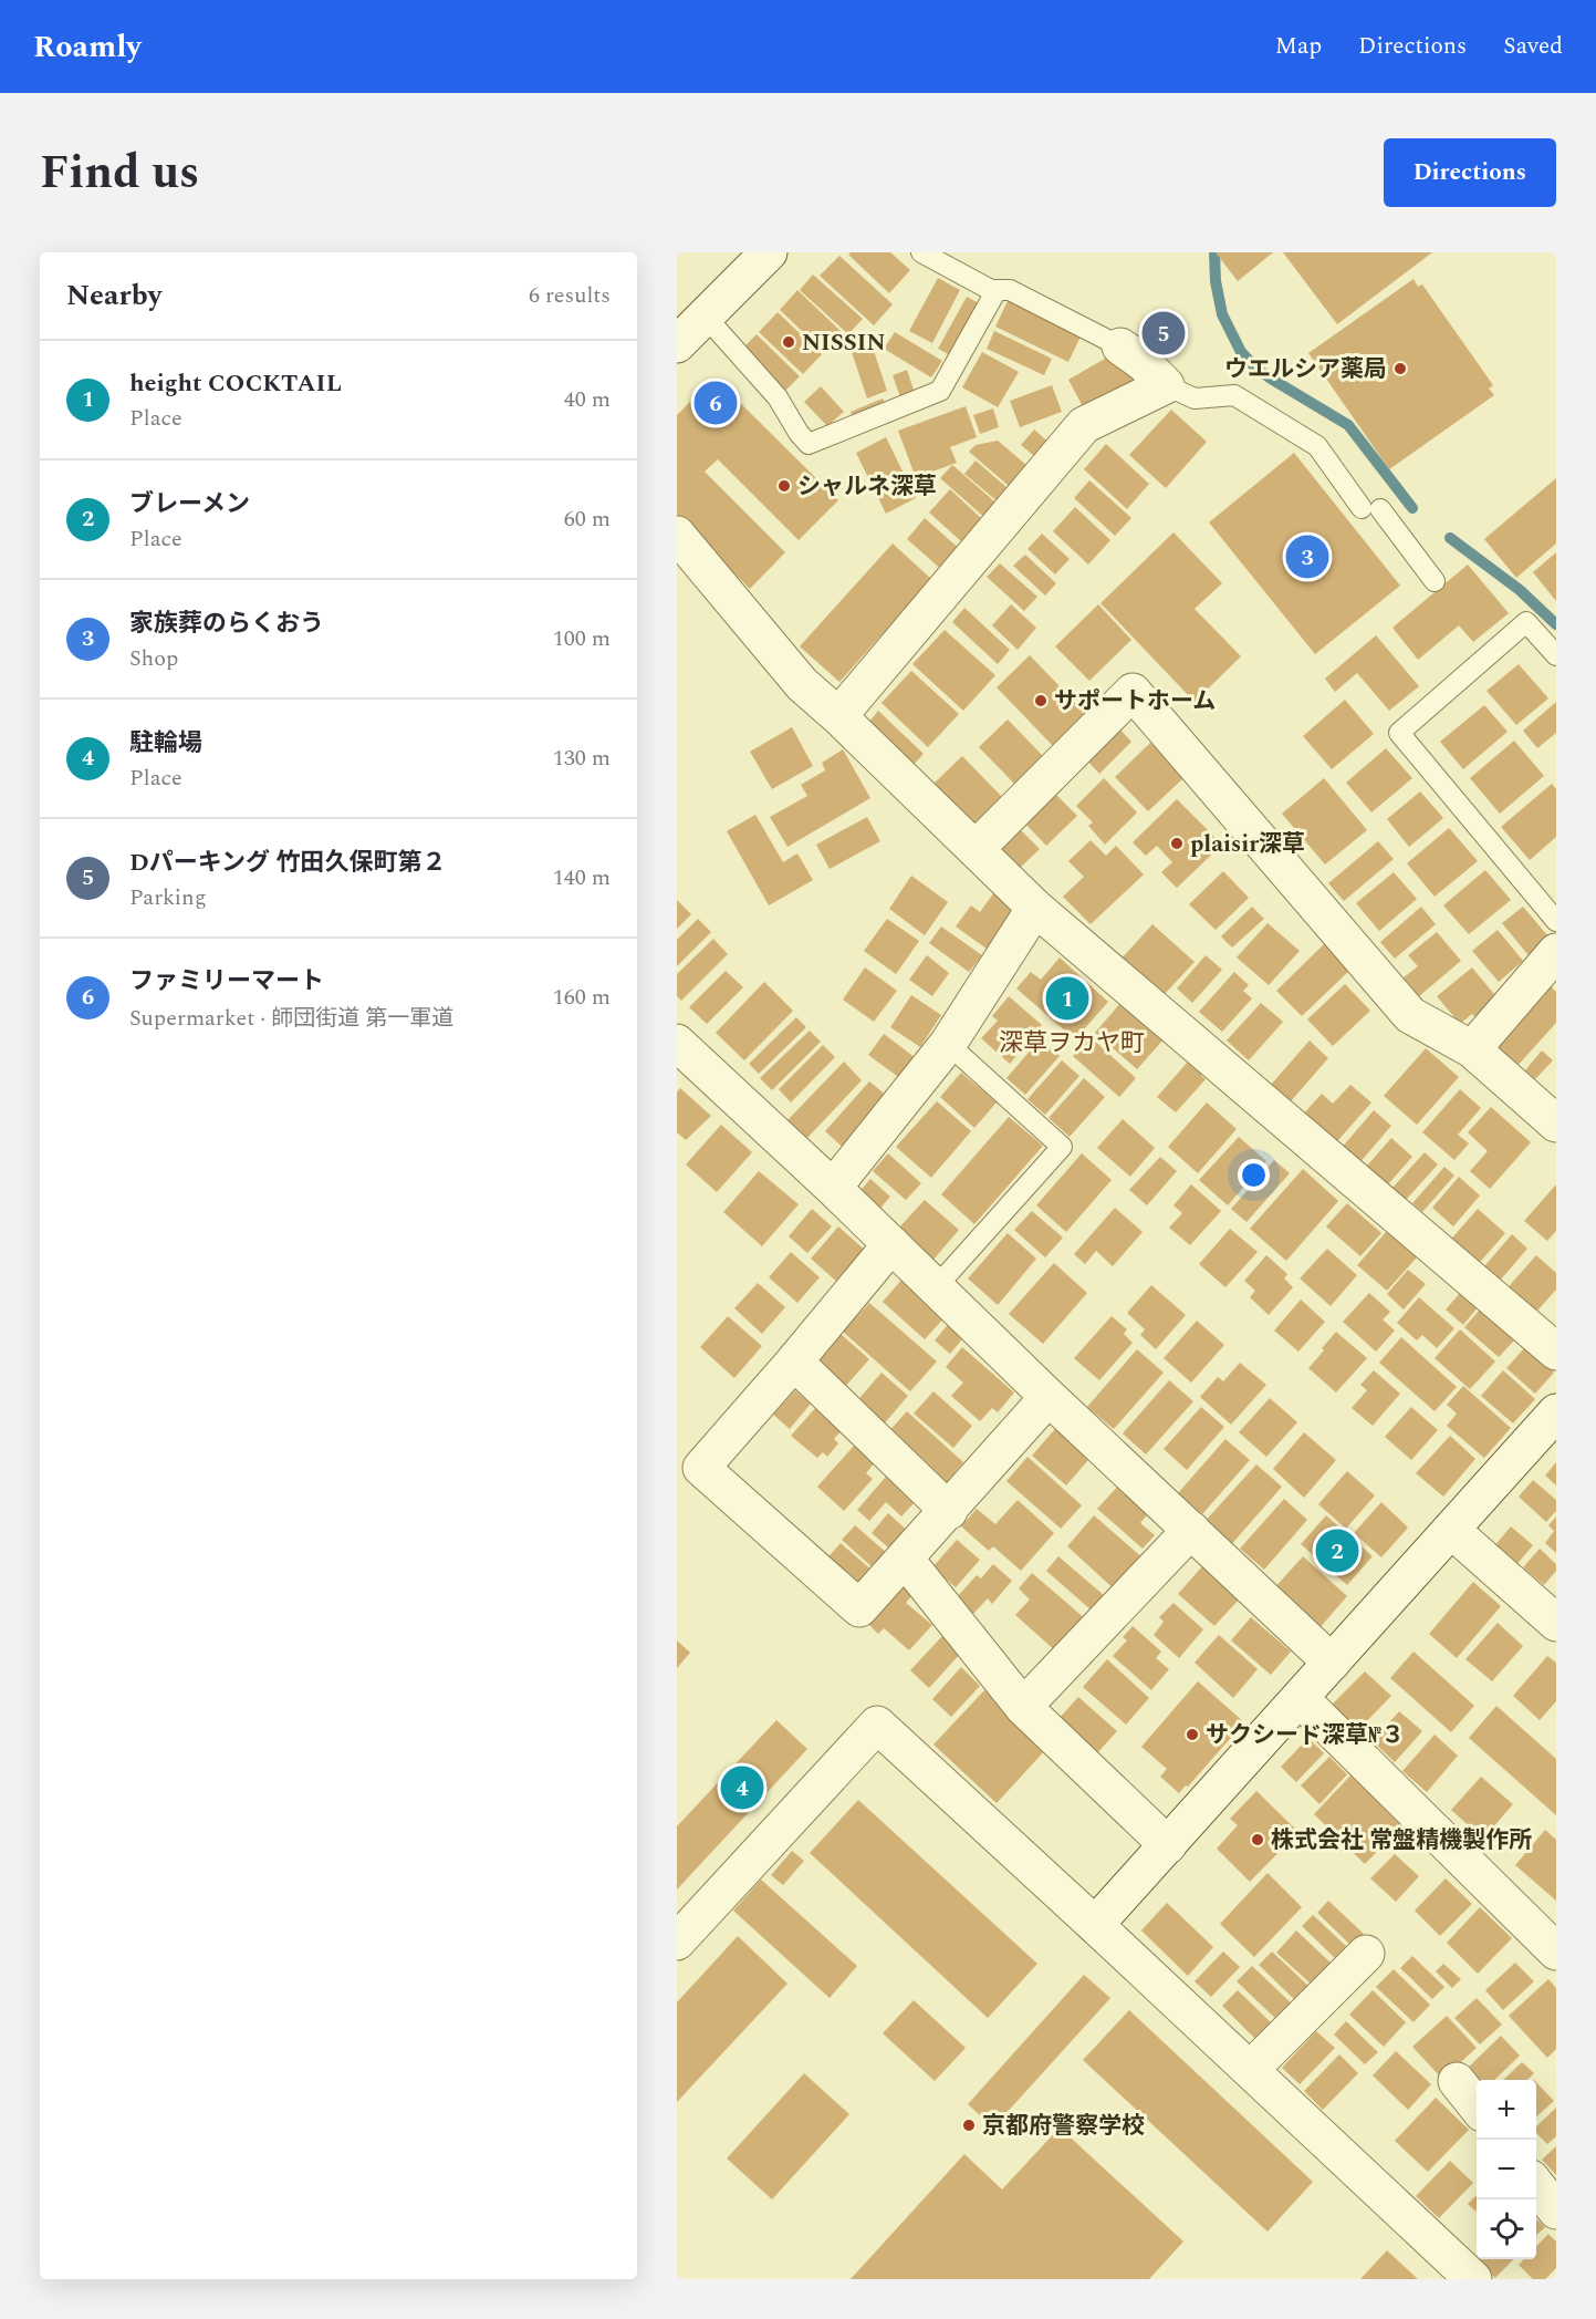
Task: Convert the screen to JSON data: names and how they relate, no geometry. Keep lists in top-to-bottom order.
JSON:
{
  "districts": ["深草ヲカヤ町"],
  "places": [
    "NISSIN",
    "ウエルシア薬局",
    "シャルネ深草",
    "サポートホーム",
    "plaisir深草",
    "サクシード深草№３",
    "株式会社 常盤精機製作所",
    "京都府警察学校"
  ],
  "page": {
    "header": "Roamly",
    "nav": ["Map", "Directions", "Saved"],
    "title": "Find us",
    "buttons": "Directions",
    "heading": ["Nearby", "6 results"],
    "pins": [
      "5",
      "6",
      "3",
      "1",
      "2",
      "4"
    ],
    "list": [
      {
        "mark": "1",
        "name": "height COCKTAIL",
        "note": "Place",
        "value": "40 m"
      },
      {
        "mark": "2",
        "name": "ブレーメン",
        "note": "Place",
        "value": "60 m"
      },
      {
        "mark": "3",
        "name": "家族葬のらくおう",
        "note": "Shop",
        "value": "100 m"
      },
      {
        "mark": "4",
        "name": "駐輪場",
        "note": "Place",
        "value": "130 m"
      },
      {
        "mark": "5",
        "name": "Dパーキング 竹田久保町第２",
        "note": "Parking",
        "value": "140 m"
      },
      {
        "mark": "6",
        "name": "ファミリーマート",
        "note": "Supermarket · 師団街道 第一軍道",
        "value": "160 m"
      }
    ],
    "map_buttons": ["+", "−"]
  }
}
